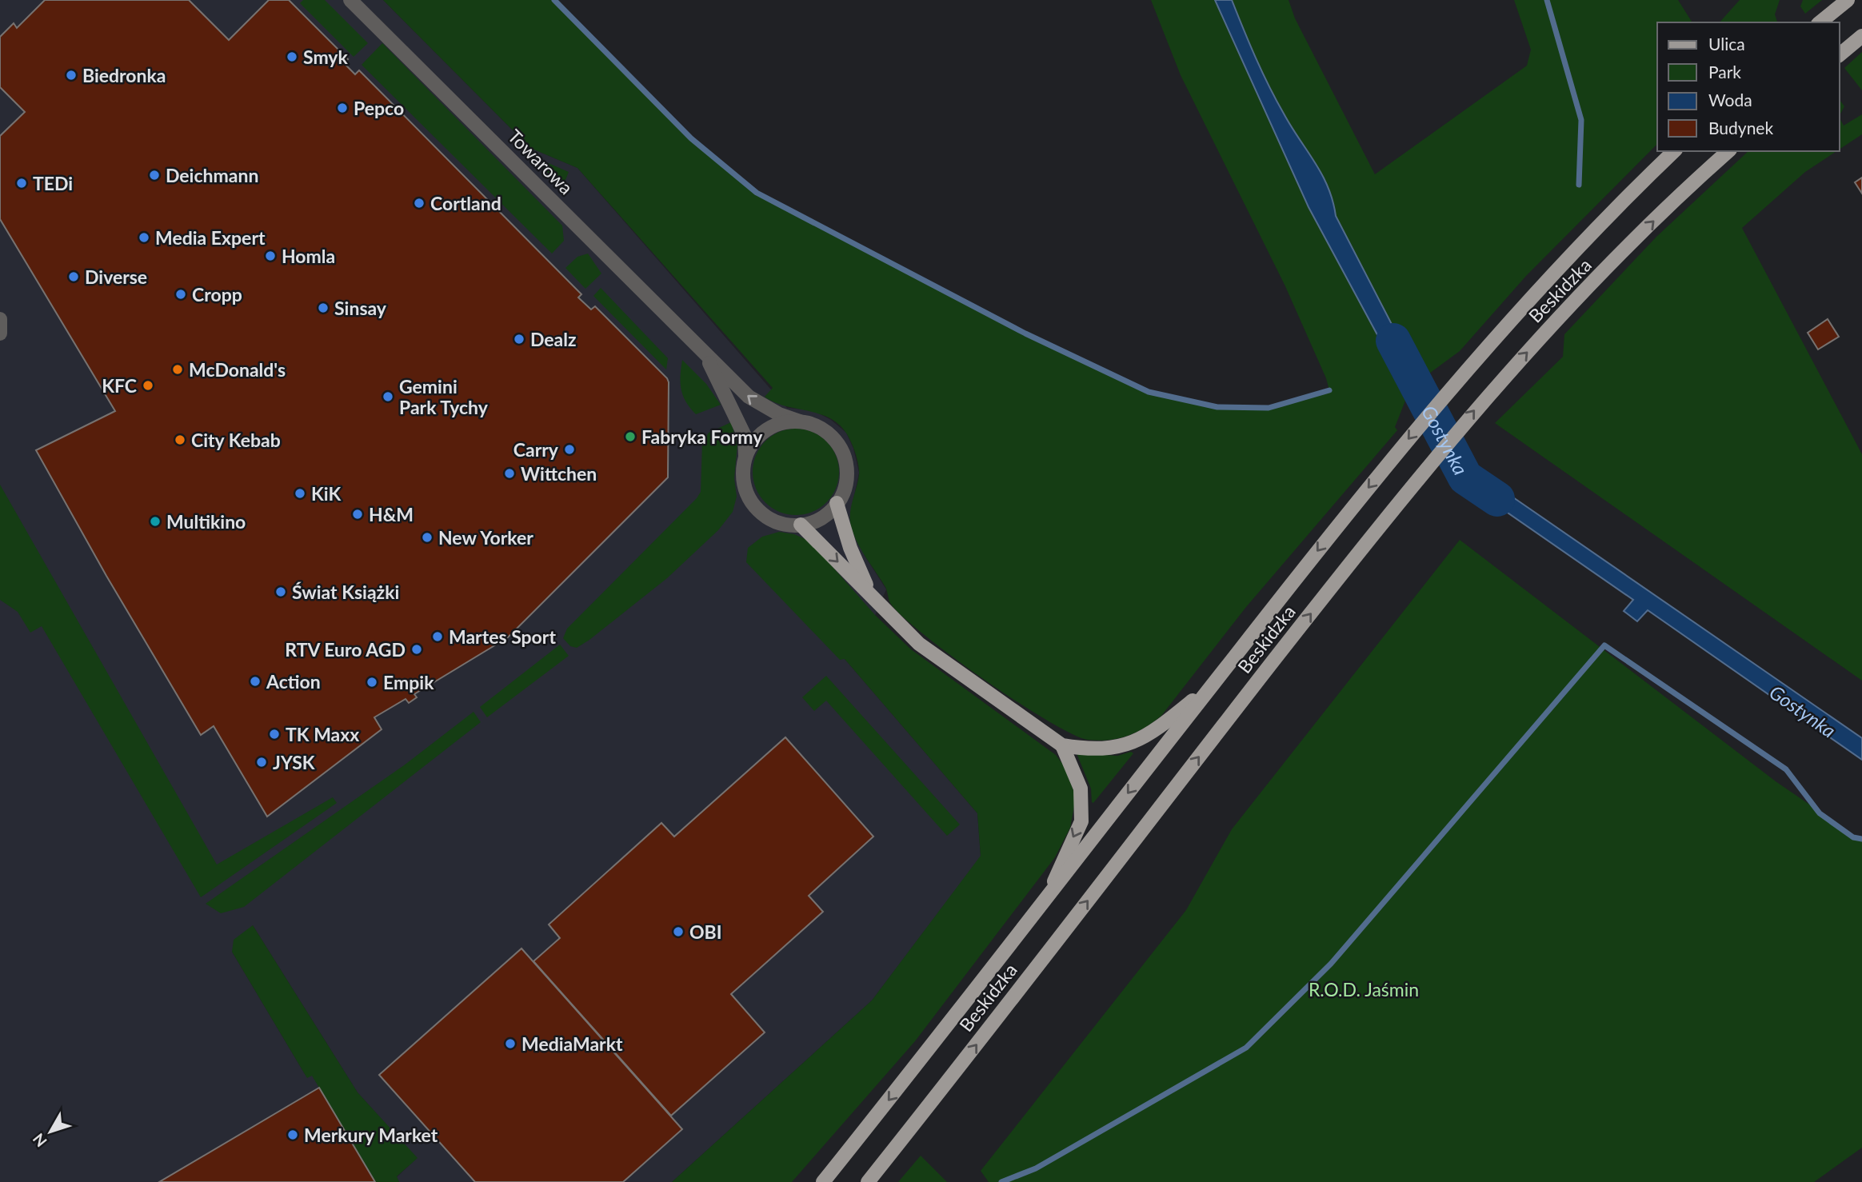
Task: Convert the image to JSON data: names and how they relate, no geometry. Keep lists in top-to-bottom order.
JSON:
{
  "streets": {
    "main road": ["Beskidzka"],
    "street": ["Towarowa"]
  },
  "water": ["Gostynka"],
  "parks": ["R.O.D. Jaśmin"],
  "places": [
    "Smyk",
    "Biedronka",
    "Pepco",
    "Deichmann",
    "TEDi",
    "Cortland",
    "Media Expert",
    "Homla",
    "Diverse",
    "Cropp",
    "Sinsay",
    "Dealz",
    "McDonald's",
    "KFC",
    "Gemini Park Tychy",
    "Fabryka Formy",
    "City Kebab",
    "Carry",
    "Wittchen",
    "KiK",
    "H&M",
    "Multikino",
    "New Yorker",
    "Świat Książki",
    "Martes Sport",
    "RTV Euro AGD",
    "Action",
    "Empik",
    "TK Maxx",
    "JYSK",
    "OBI",
    "MediaMarkt",
    "Merkury Market"
  ],
  "legend": [
    "Ulica",
    "Park",
    "Woda",
    "Budynek"
  ],
  "north": "bottom left"
}
